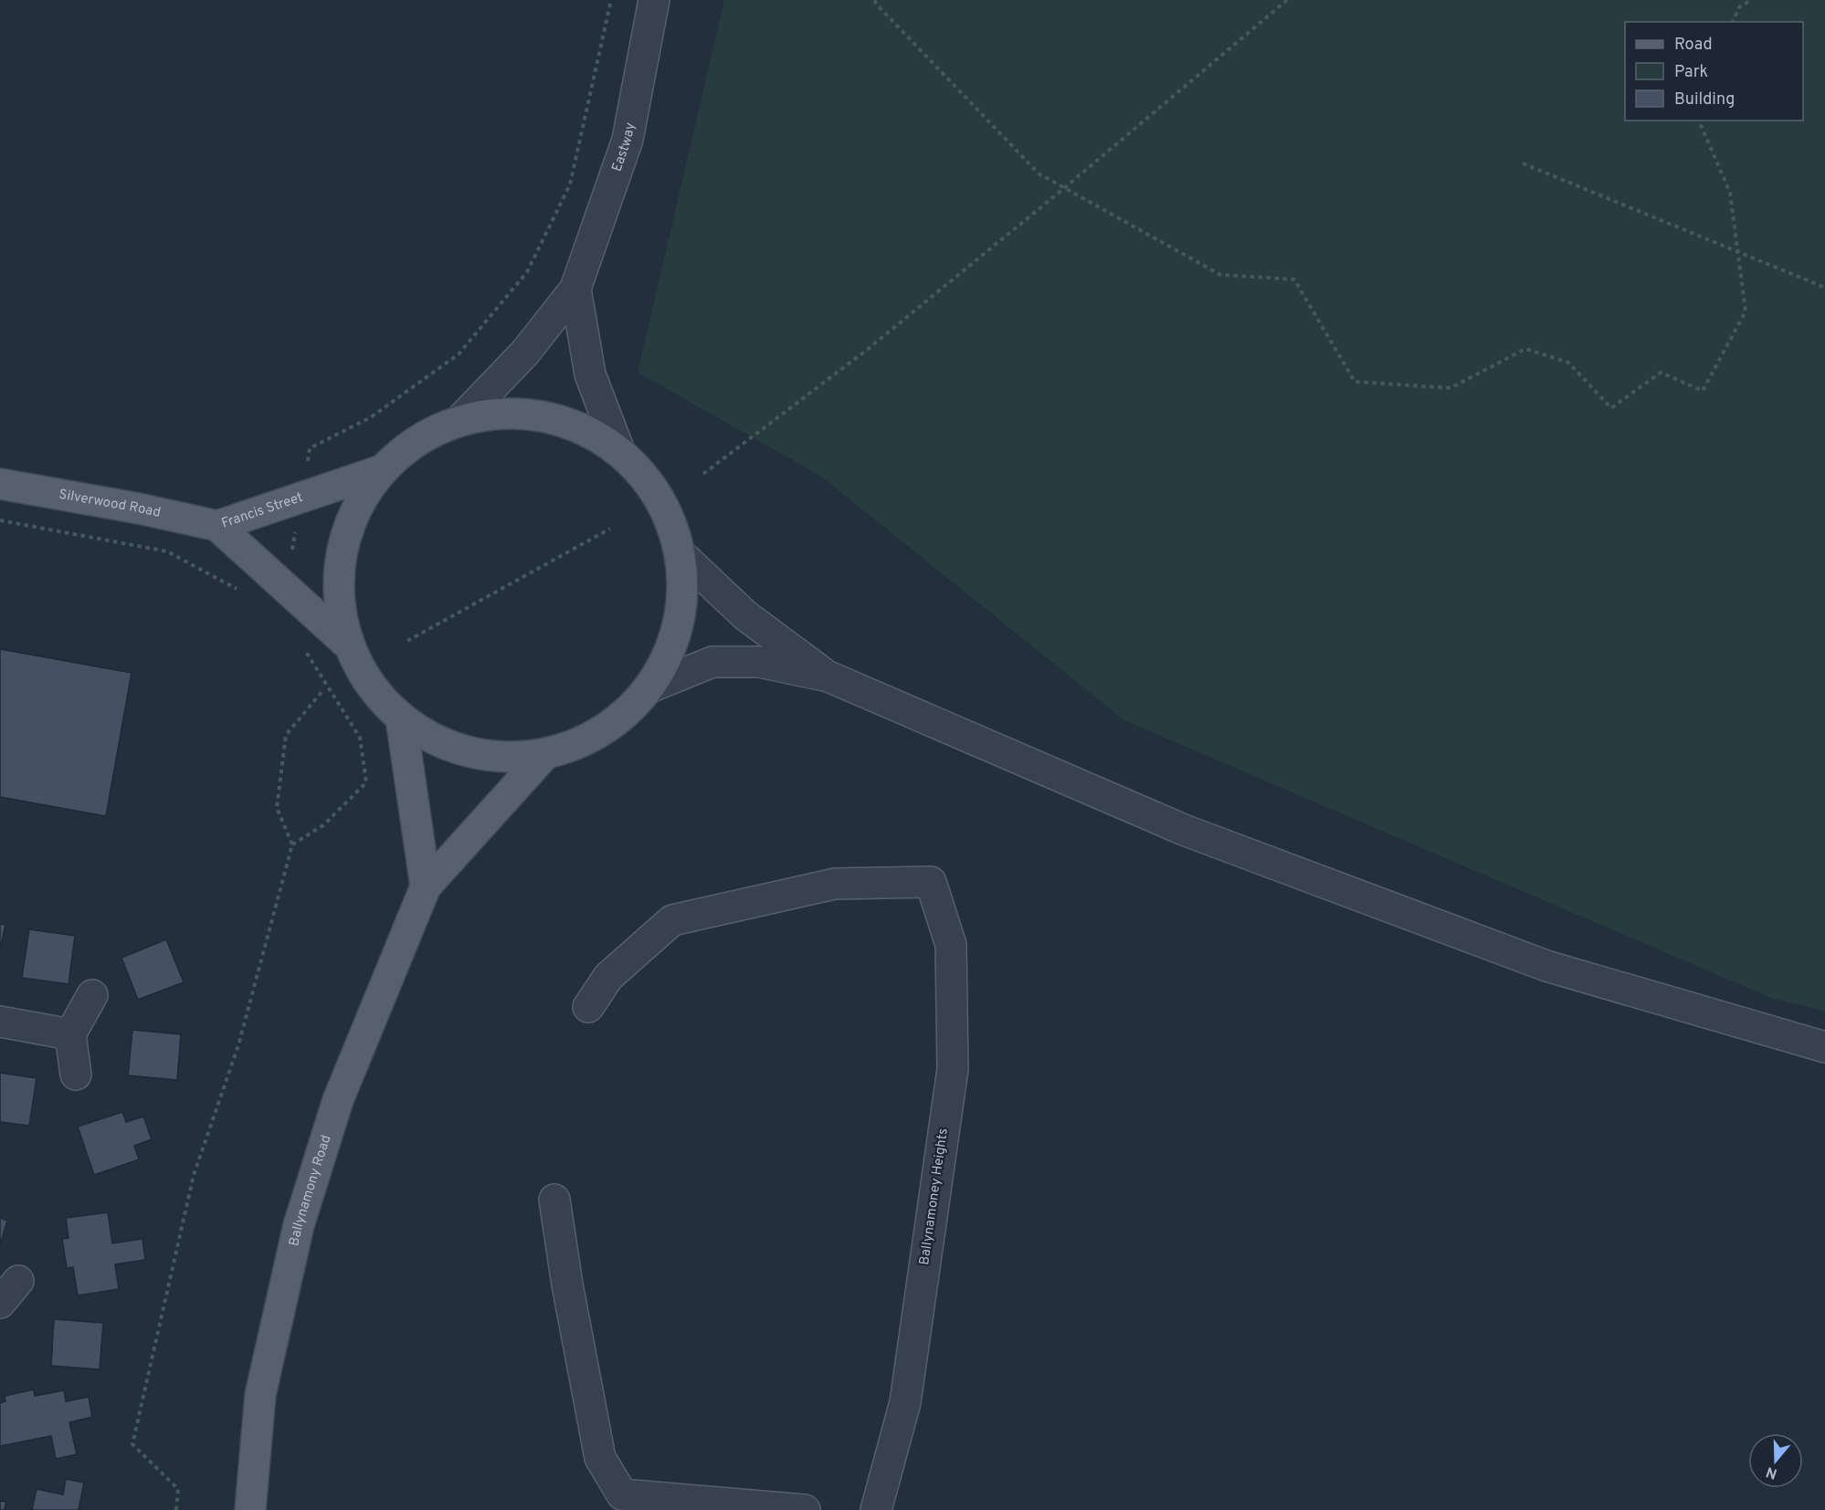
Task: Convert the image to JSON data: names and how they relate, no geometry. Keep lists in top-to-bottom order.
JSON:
{
  "streets": {
    "main road": ["Silverwood Road", "Francis Street", "Ballynamony Road"],
    "street": ["Eastway", "Ballynamoney Heights"]
  },
  "crossings": [
    ["Silverwood Road", "Francis Street"]
  ],
  "legend": ["Road", "Park", "Building"],
  "north": "bottom"
}
